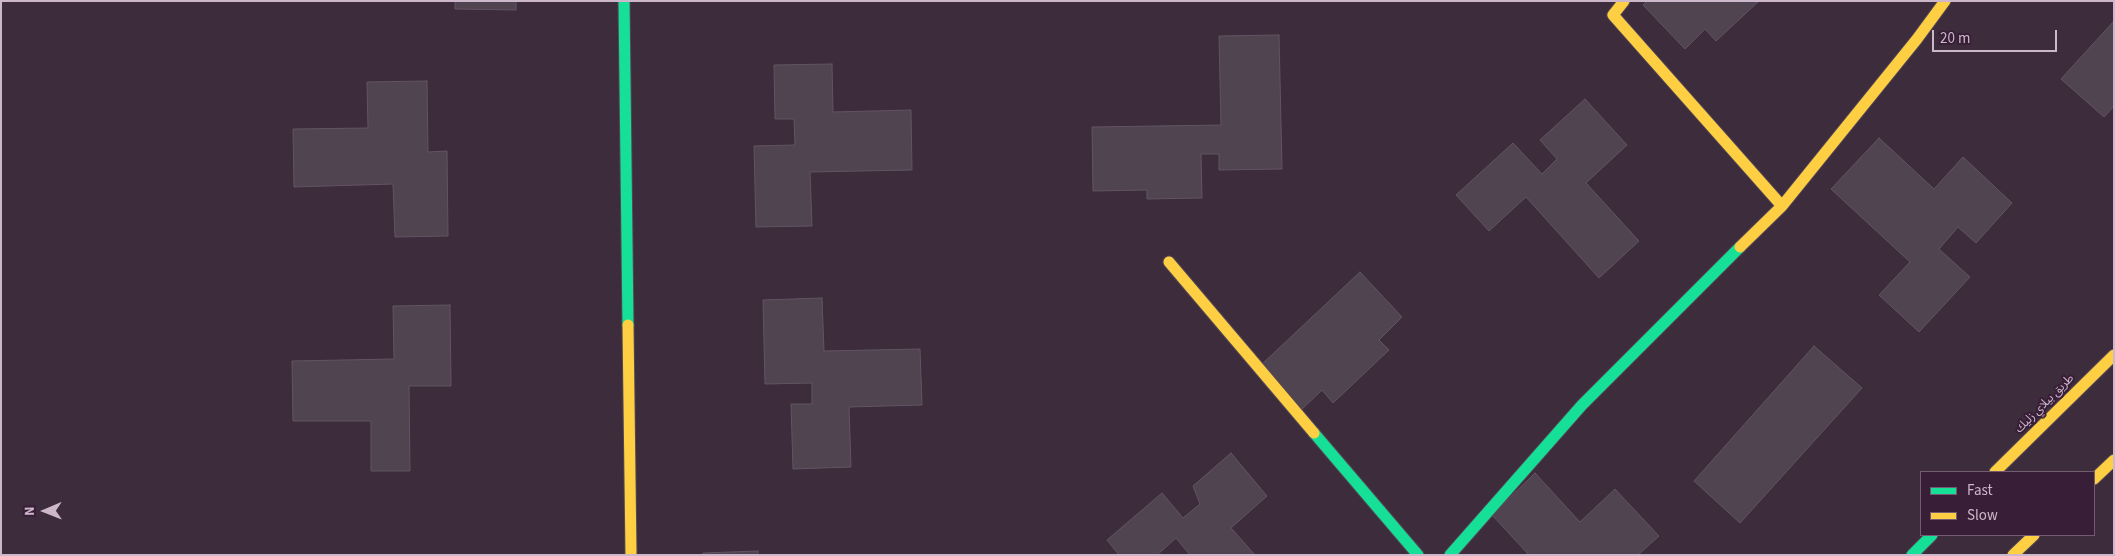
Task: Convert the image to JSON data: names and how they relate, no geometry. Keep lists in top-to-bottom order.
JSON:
{
  "streets": {
    "street": ["طريق بيلاي زليك"]
  },
  "legend": ["Fast", "Slow"],
  "scale_bar": "20 m",
  "north": "left"
}
